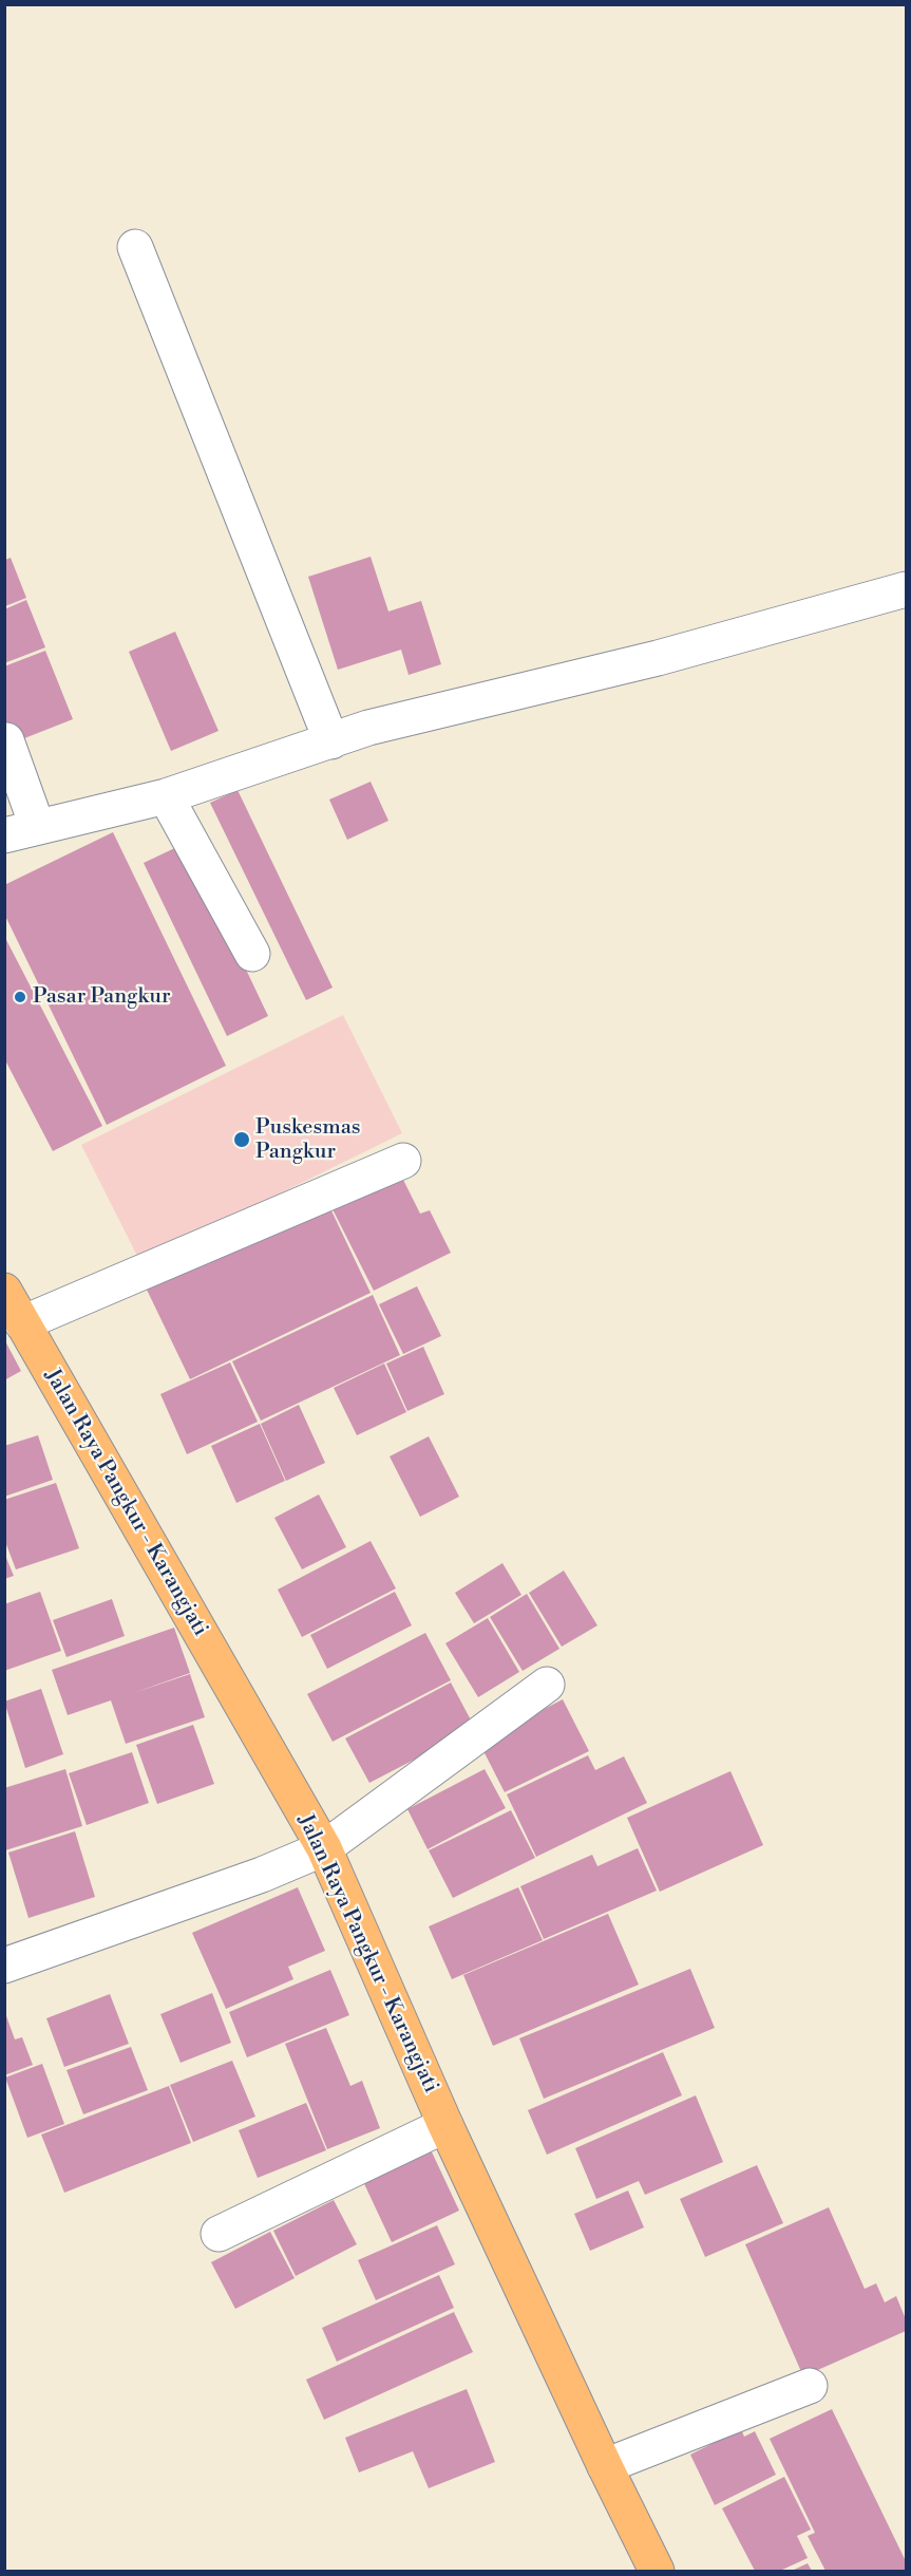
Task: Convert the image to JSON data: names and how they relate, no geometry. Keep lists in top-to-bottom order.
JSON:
{
  "streets": {
    "main road": ["Jalan Raya Pangkur - Karangjati"]
  },
  "places": ["Pasar Pangkur", "Puskesmas Pangkur"]
}
